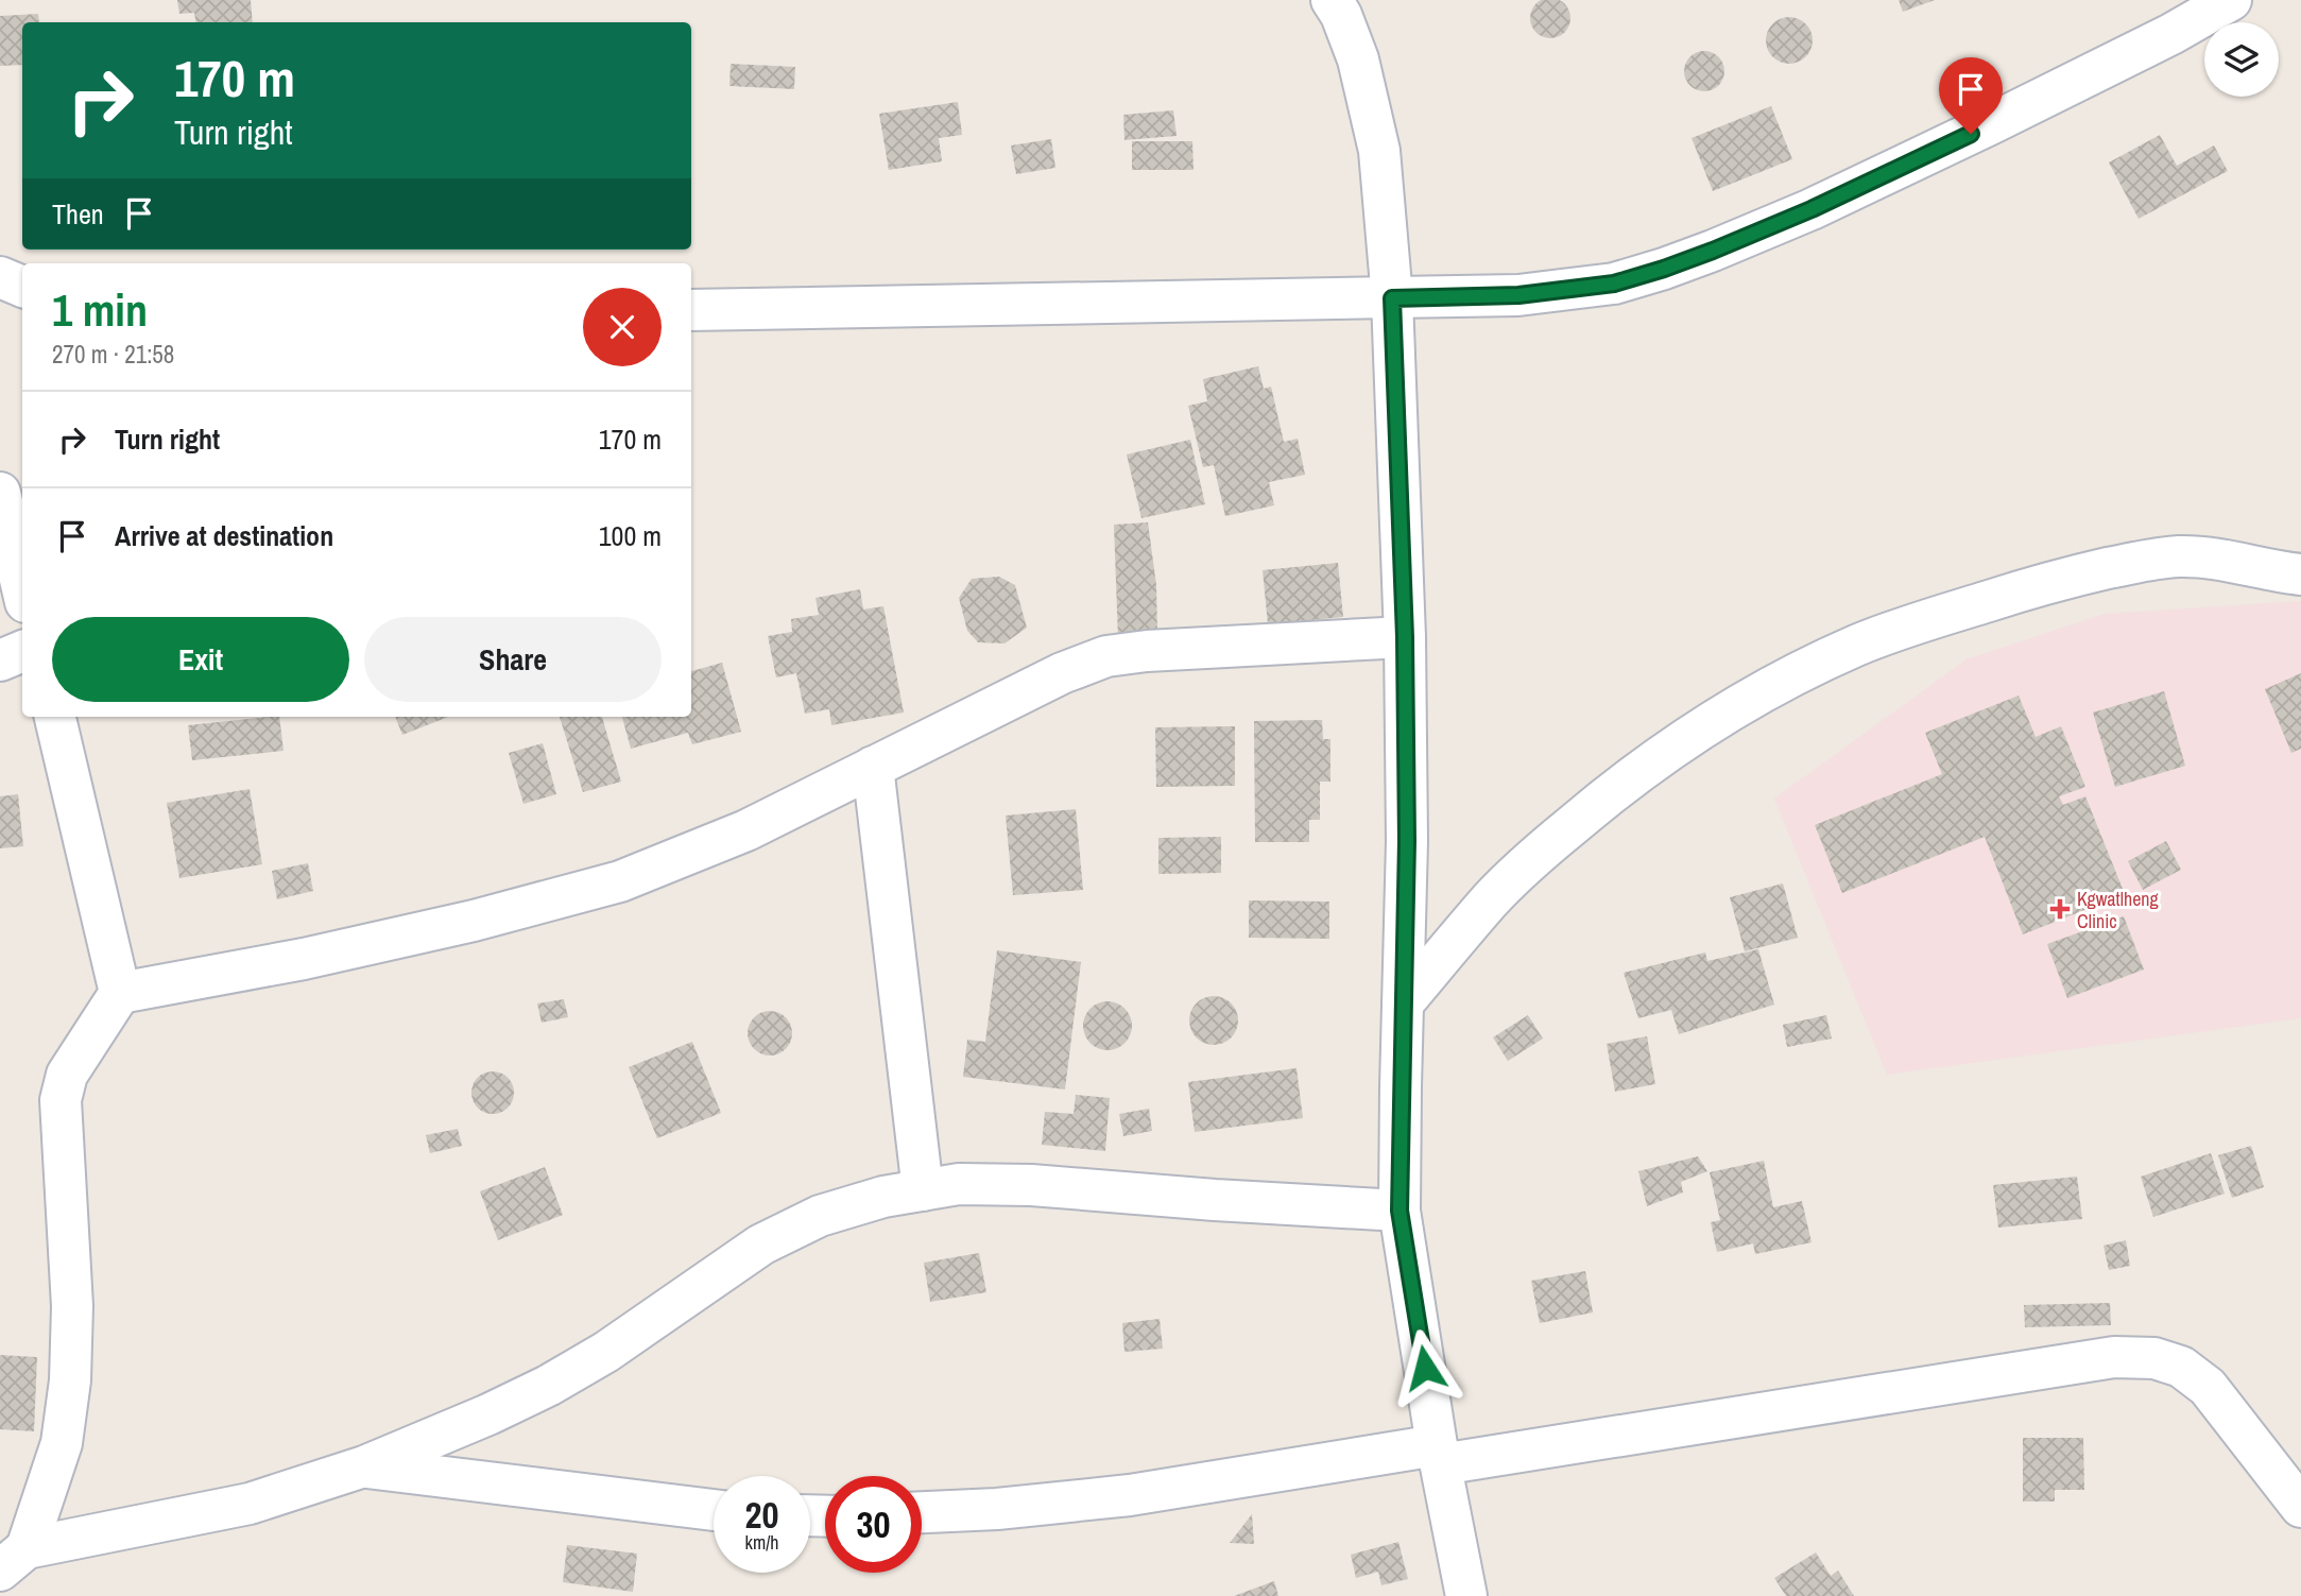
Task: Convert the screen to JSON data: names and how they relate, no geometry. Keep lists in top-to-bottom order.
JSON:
{
  "places": {
    "health": ["Kgwatlheng Clinic"]
  },
  "page": {
    "turn": ["170 m", "Turn right"],
    "then": "Then",
    "heading": ["1 min", "270 m · 21:58"],
    "list": [
      {
        "name": "Turn right",
        "value": "170 m"
      },
      {
        "name": "Arrive at destination",
        "value": "100 m"
      }
    ],
    "buttons": ["Exit", "Share"],
    "speed": "20 km/h",
    "limit": "30"
  }
}
